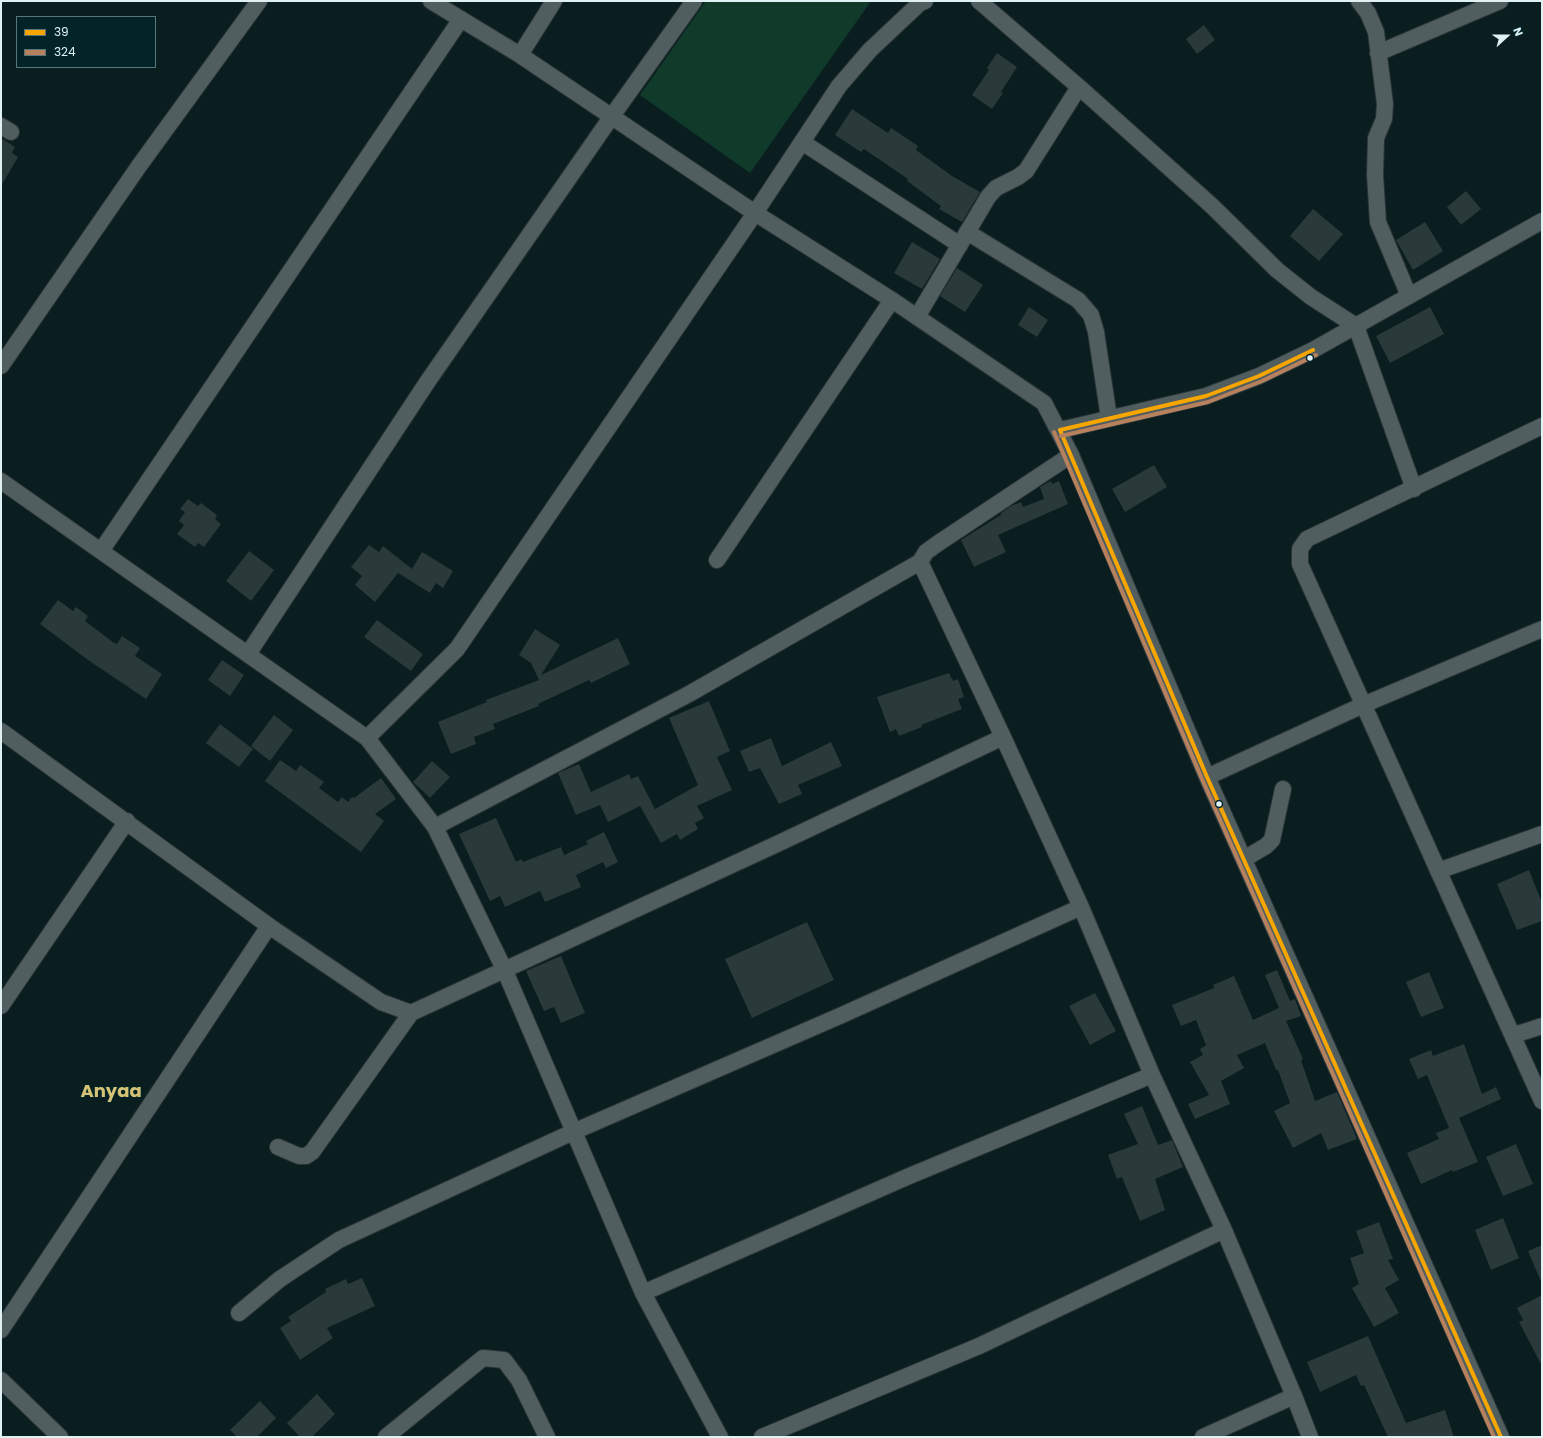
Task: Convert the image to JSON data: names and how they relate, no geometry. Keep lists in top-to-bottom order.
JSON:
{
  "districts": ["Anyaa"],
  "lines": ["transit line 39", "transit line 324"],
  "legend": ["39", "324"],
  "north": "right"
}
